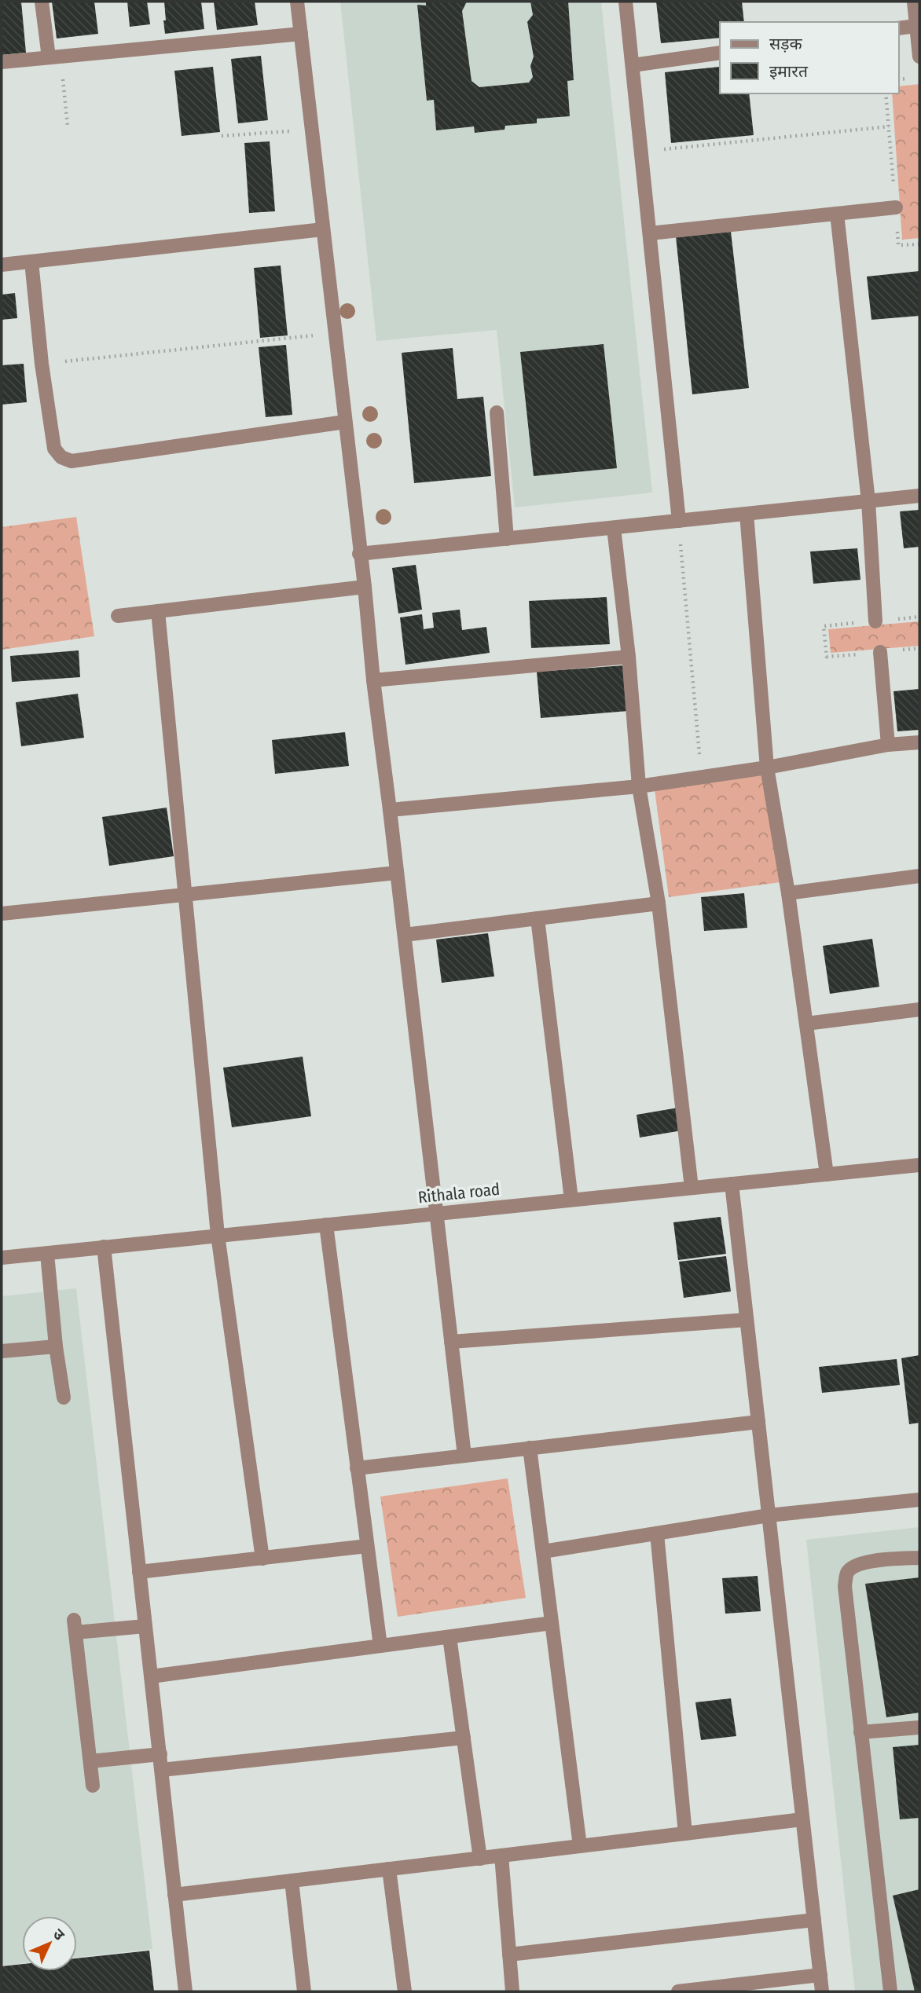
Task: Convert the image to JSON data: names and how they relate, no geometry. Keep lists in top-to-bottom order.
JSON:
{
  "streets": {
    "street": ["Rithala road"]
  },
  "legend": ["सड़क", "इमारत"],
  "north": "top right"
}
